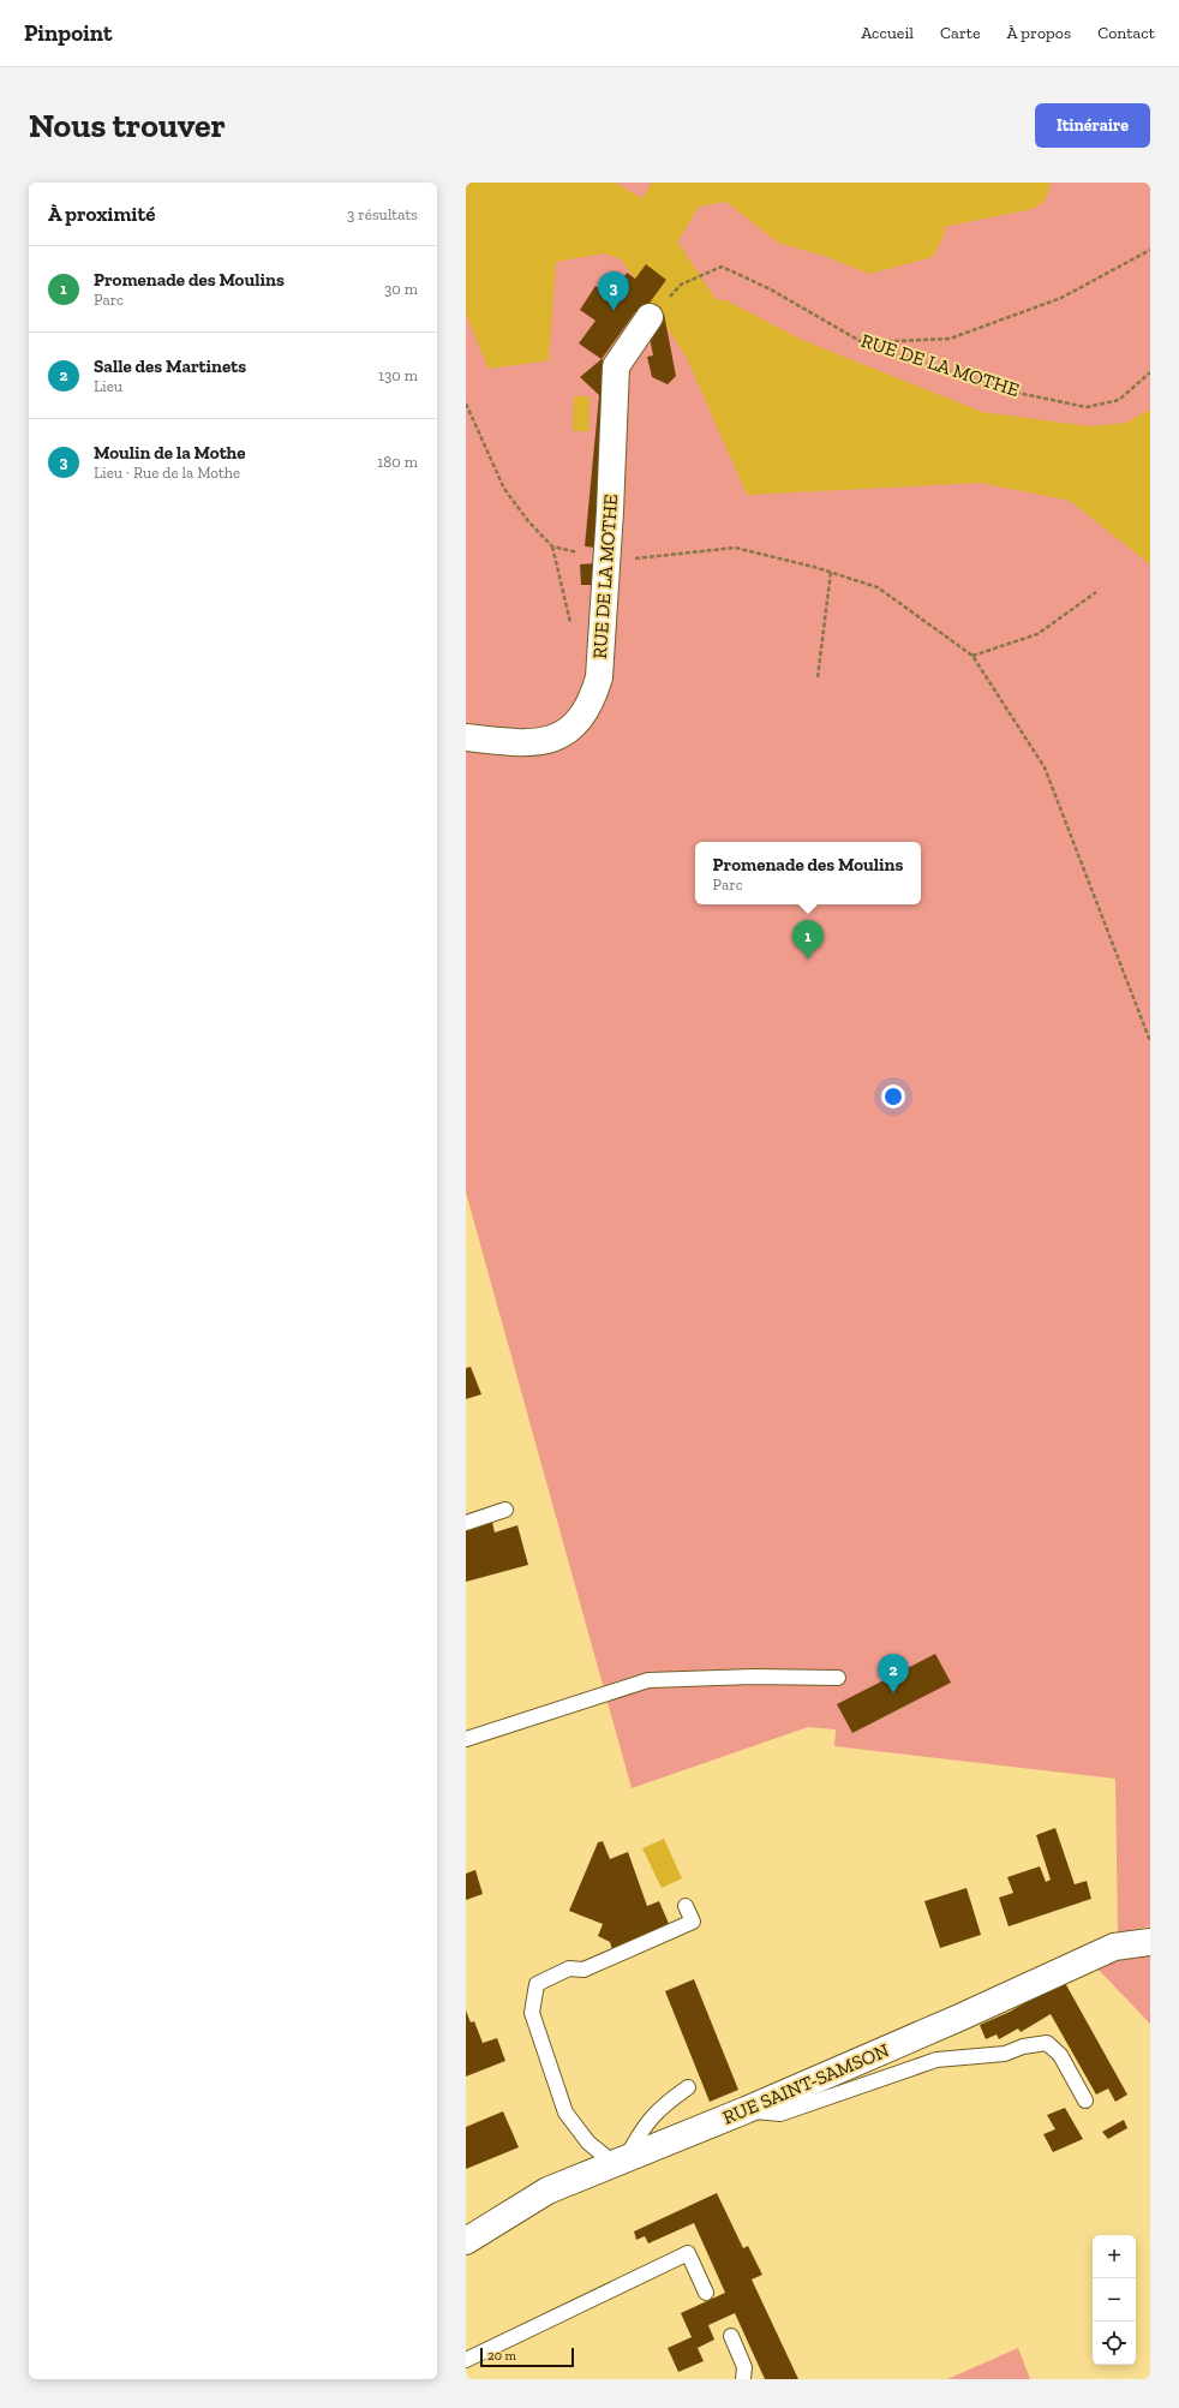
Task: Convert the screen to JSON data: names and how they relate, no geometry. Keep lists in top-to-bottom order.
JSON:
{
  "streets": {
    "street": ["RUE DE LA MOTHE", "RUE SAINT-SAMSON"]
  },
  "scale_bar": "20 m",
  "page": {
    "header": "Pinpoint",
    "nav": [
      "Accueil",
      "Carte",
      "À propos",
      "Contact"
    ],
    "buttons": "Itinéraire",
    "title": "Nous trouver",
    "heading": ["À proximité", "3 résultats"],
    "list": [
      {
        "mark": "1",
        "name": "Promenade des Moulins",
        "note": "Parc",
        "value": "30 m"
      },
      {
        "mark": "2",
        "name": "Salle des Martinets",
        "note": "Lieu",
        "value": "130 m"
      },
      {
        "mark": "3",
        "name": "Moulin de la Mothe",
        "note": "Lieu · Rue de la Mothe",
        "value": "180 m"
      }
    ],
    "pins": ["3", "1", "2"],
    "popup": ["Promenade des Moulins", "Parc"],
    "map_buttons": ["+", "−"],
    "scale": "20 m"
  }
}
